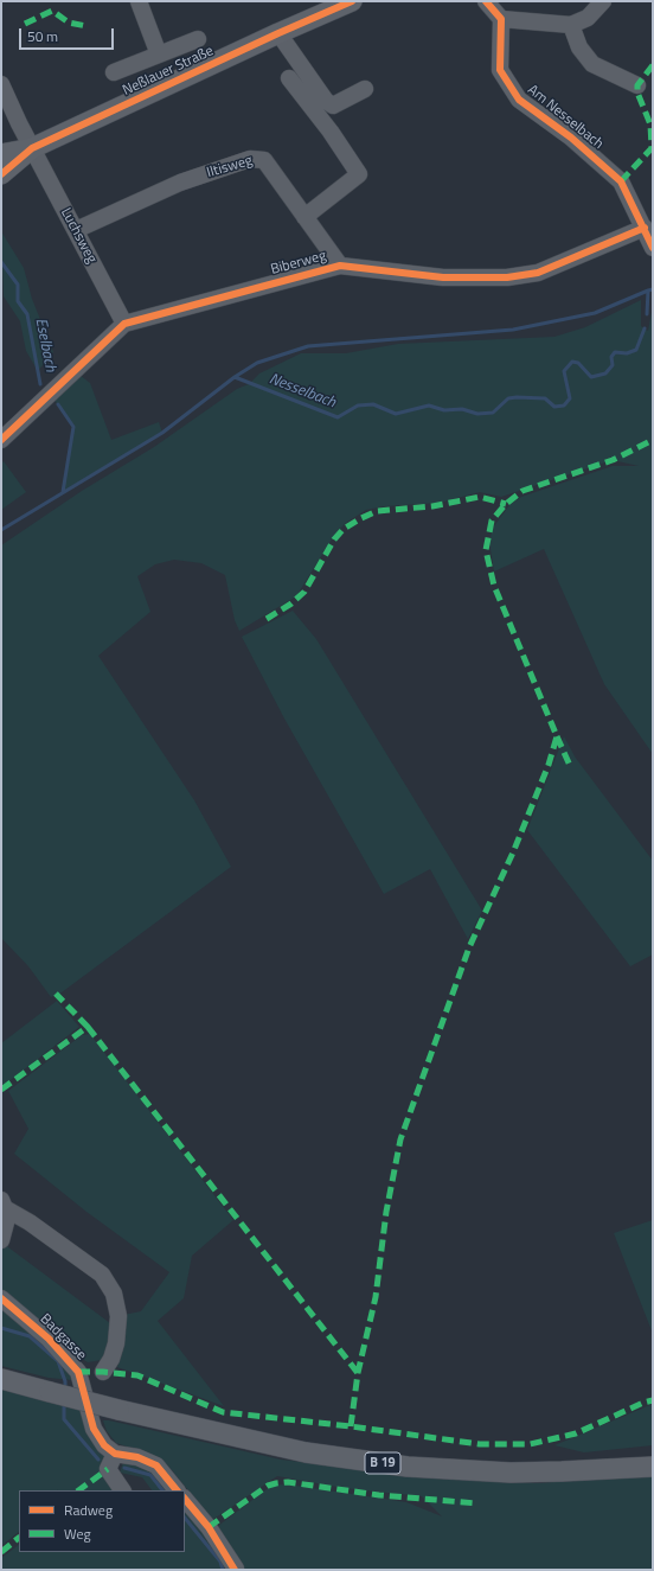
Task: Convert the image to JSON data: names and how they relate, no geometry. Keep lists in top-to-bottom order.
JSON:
{
  "streets": {
    "main road": ["Neßlauer Straße", "B 19"],
    "street": [
      "Am Nesselbach",
      "Iltisweg",
      "Luchsweg",
      "Biberweg",
      "Badgasse"
    ]
  },
  "crossings": [
    ["Neßlauer Straße", "Luchsweg"],
    ["Am Nesselbach", "Biberweg"],
    ["Iltisweg", "Luchsweg"],
    ["Iltisweg", "Biberweg"],
    ["Luchsweg", "Biberweg"]
  ],
  "water": ["Eselbach", "Nesselbach"],
  "legend": ["Radweg", "Weg"],
  "scale_bar": "50 m"
}
